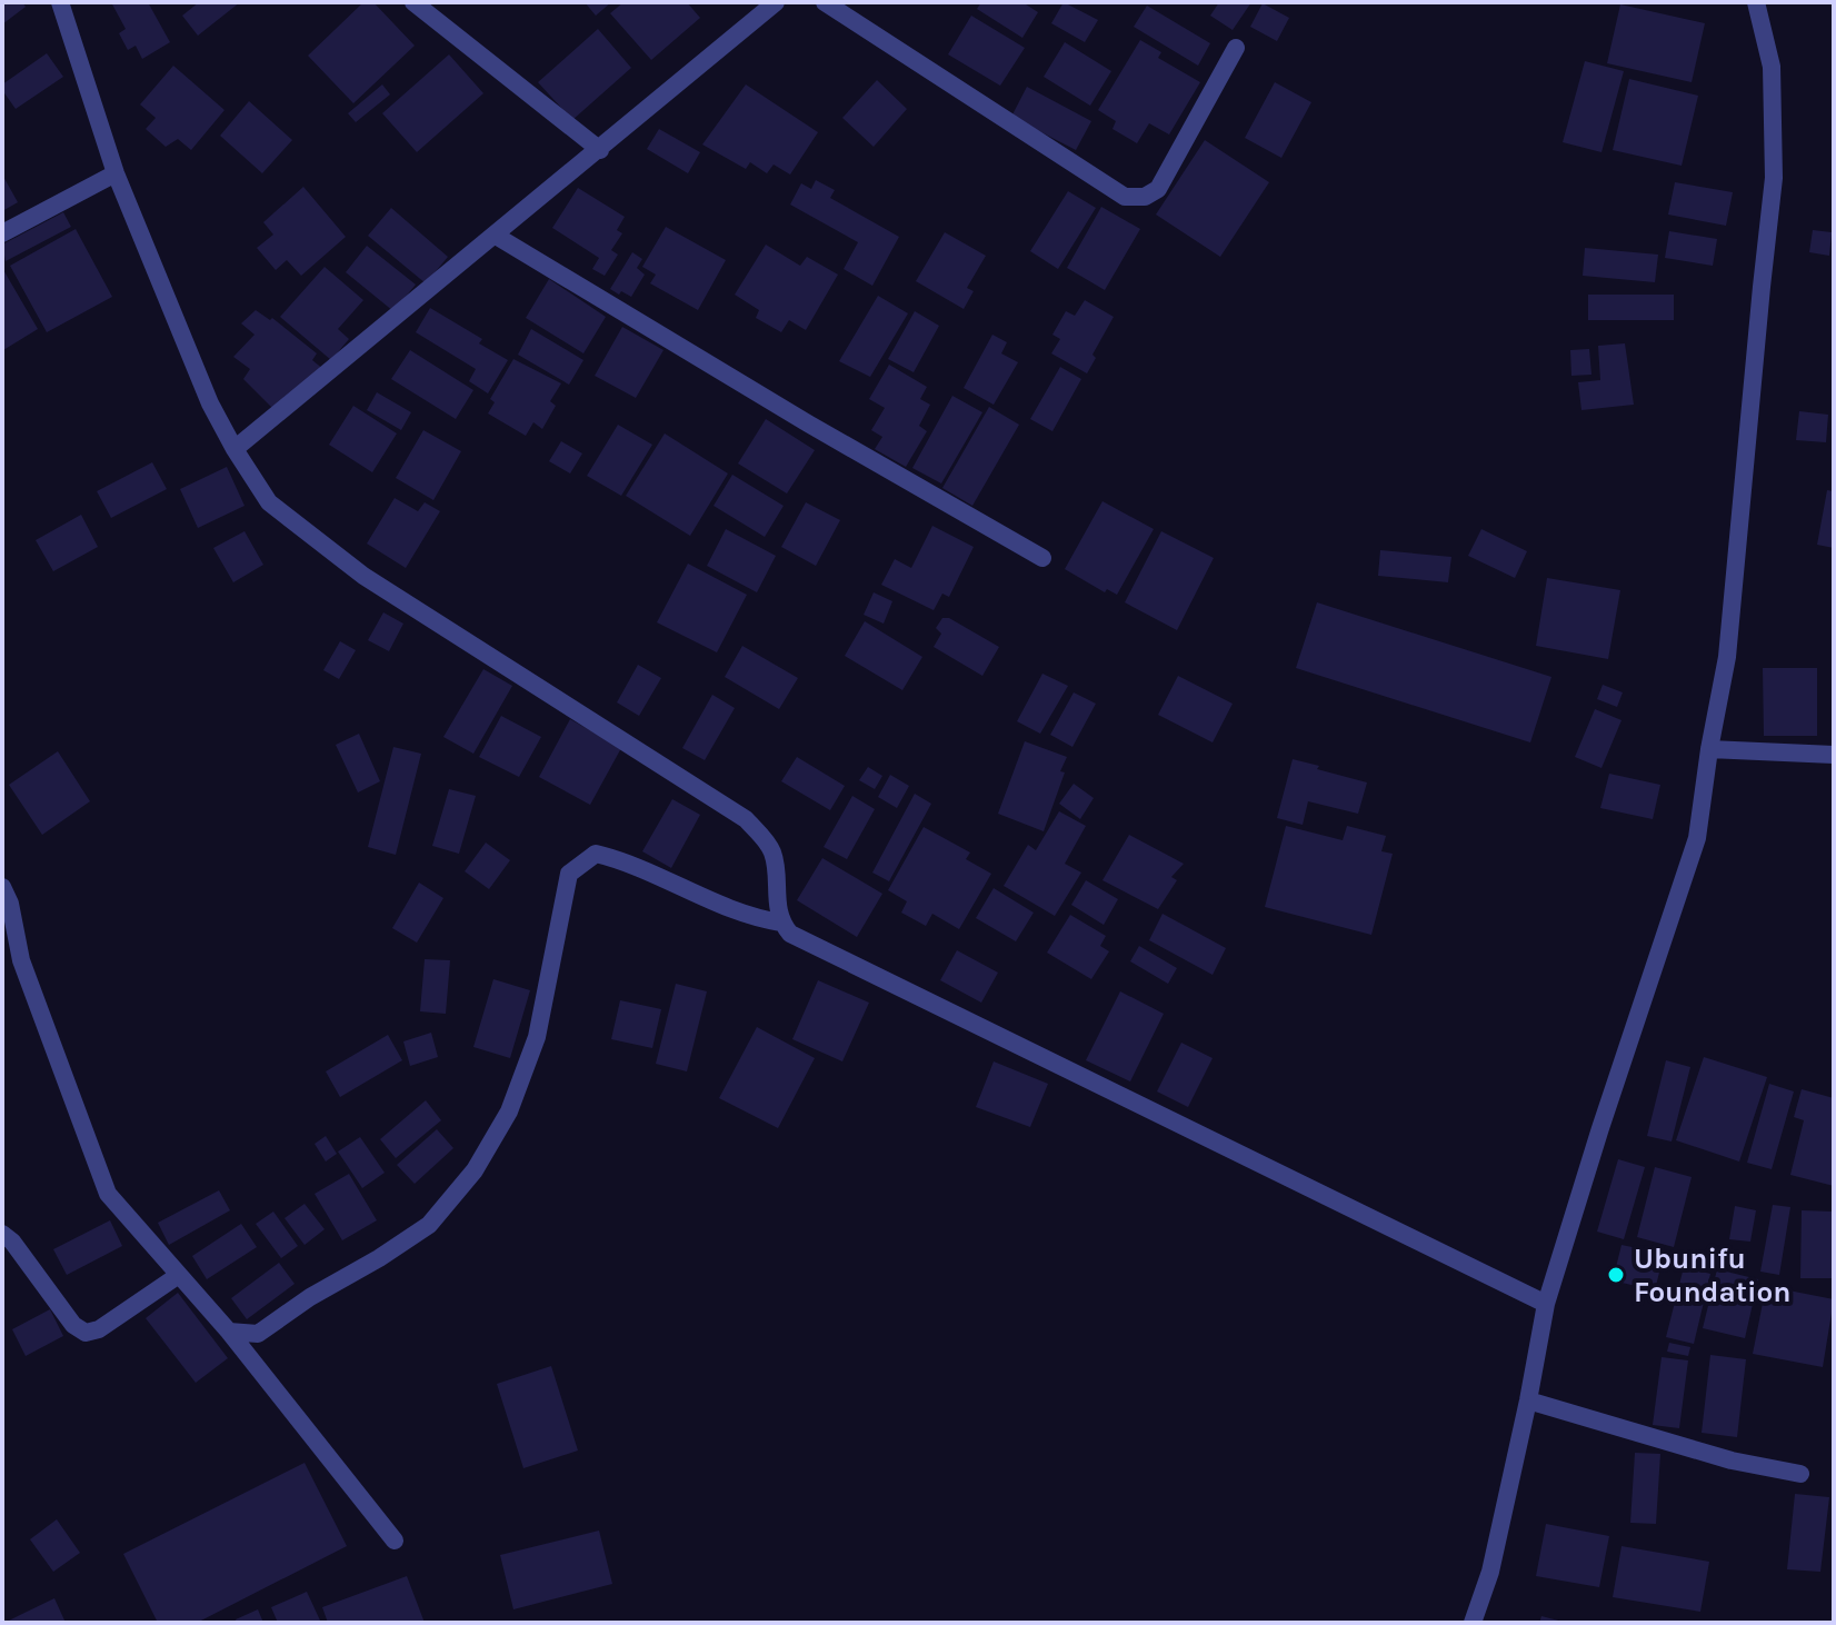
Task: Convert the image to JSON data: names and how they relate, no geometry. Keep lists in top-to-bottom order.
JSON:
{
  "places": ["Ubunifu Foundation"]
}
